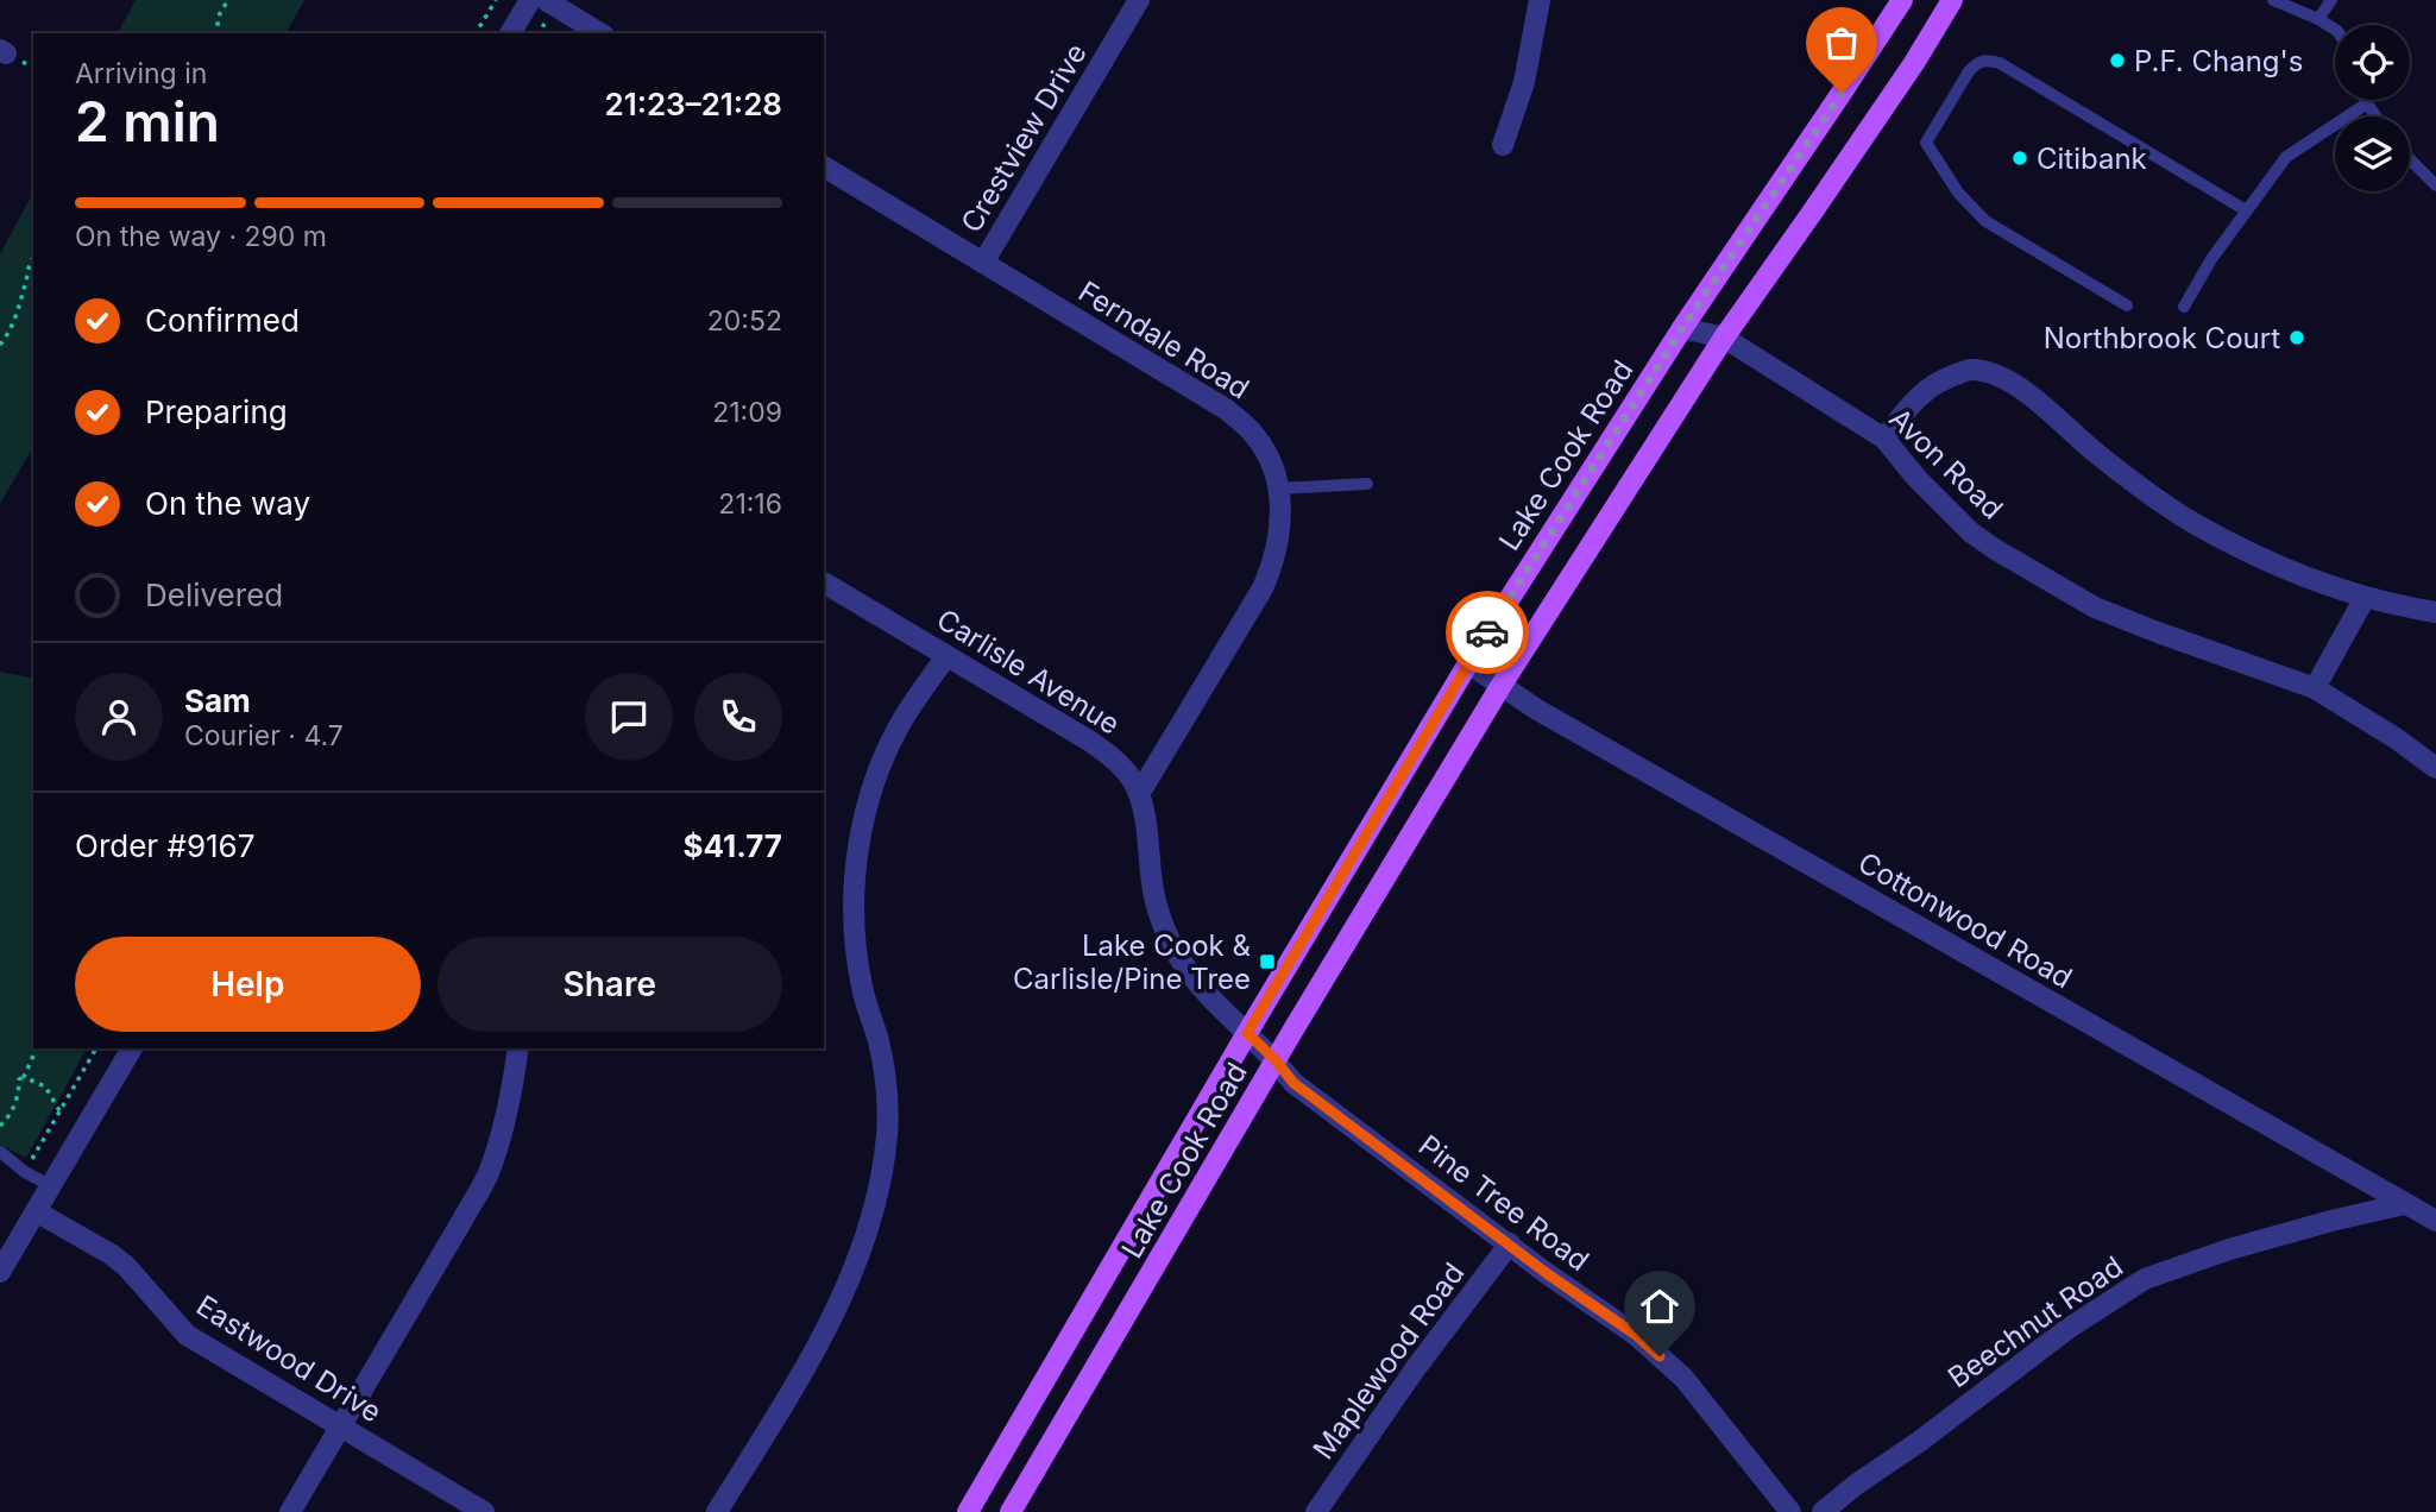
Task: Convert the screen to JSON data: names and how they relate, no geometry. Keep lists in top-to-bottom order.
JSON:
{
  "streets": {
    "main road": ["Lake Cook Road"],
    "street": [
      "Crestview Drive",
      "Ferndale Road",
      "Avon Road",
      "Carlisle Avenue",
      "Cottonwood Road",
      "Pine Tree Road",
      "Beechnut Road",
      "Eastwood Drive",
      "Maplewood Road"
    ]
  },
  "crossings": [
    ["Crestview Drive", "Ferndale Road"],
    ["Ferndale Road", "Carlisle Avenue"],
    ["Lake Cook Road", "Avon Road"],
    ["Lake Cook Road", "Carlisle Avenue"],
    ["Lake Cook Road", "Cottonwood Road"],
    ["Lake Cook Road", "Pine Tree Road"],
    ["Carlisle Avenue", "Pine Tree Road"],
    ["Cottonwood Road", "Beechnut Road"],
    ["Pine Tree Road", "Maplewood Road"]
  ],
  "places": {
    "other": ["P.F. Chang's", "Citibank", "Northbrook Court"],
    "transit": ["Lake Cook & Carlisle/Pine Tree"]
  },
  "page": {
    "heading": ["2 min", "Arriving in", "21:23–21:28"],
    "panel": [
      "Sam",
      "Courier · 4.7",
      "Order #9167",
      "$41.77"
    ],
    "bar": "On the way · 290 m",
    "list": [
      ["Confirmed", "20:52"],
      ["Preparing", "21:09"],
      ["On the way", "21:16"],
      "Delivered"
    ],
    "buttons": ["Help", "Share"]
  }
}
